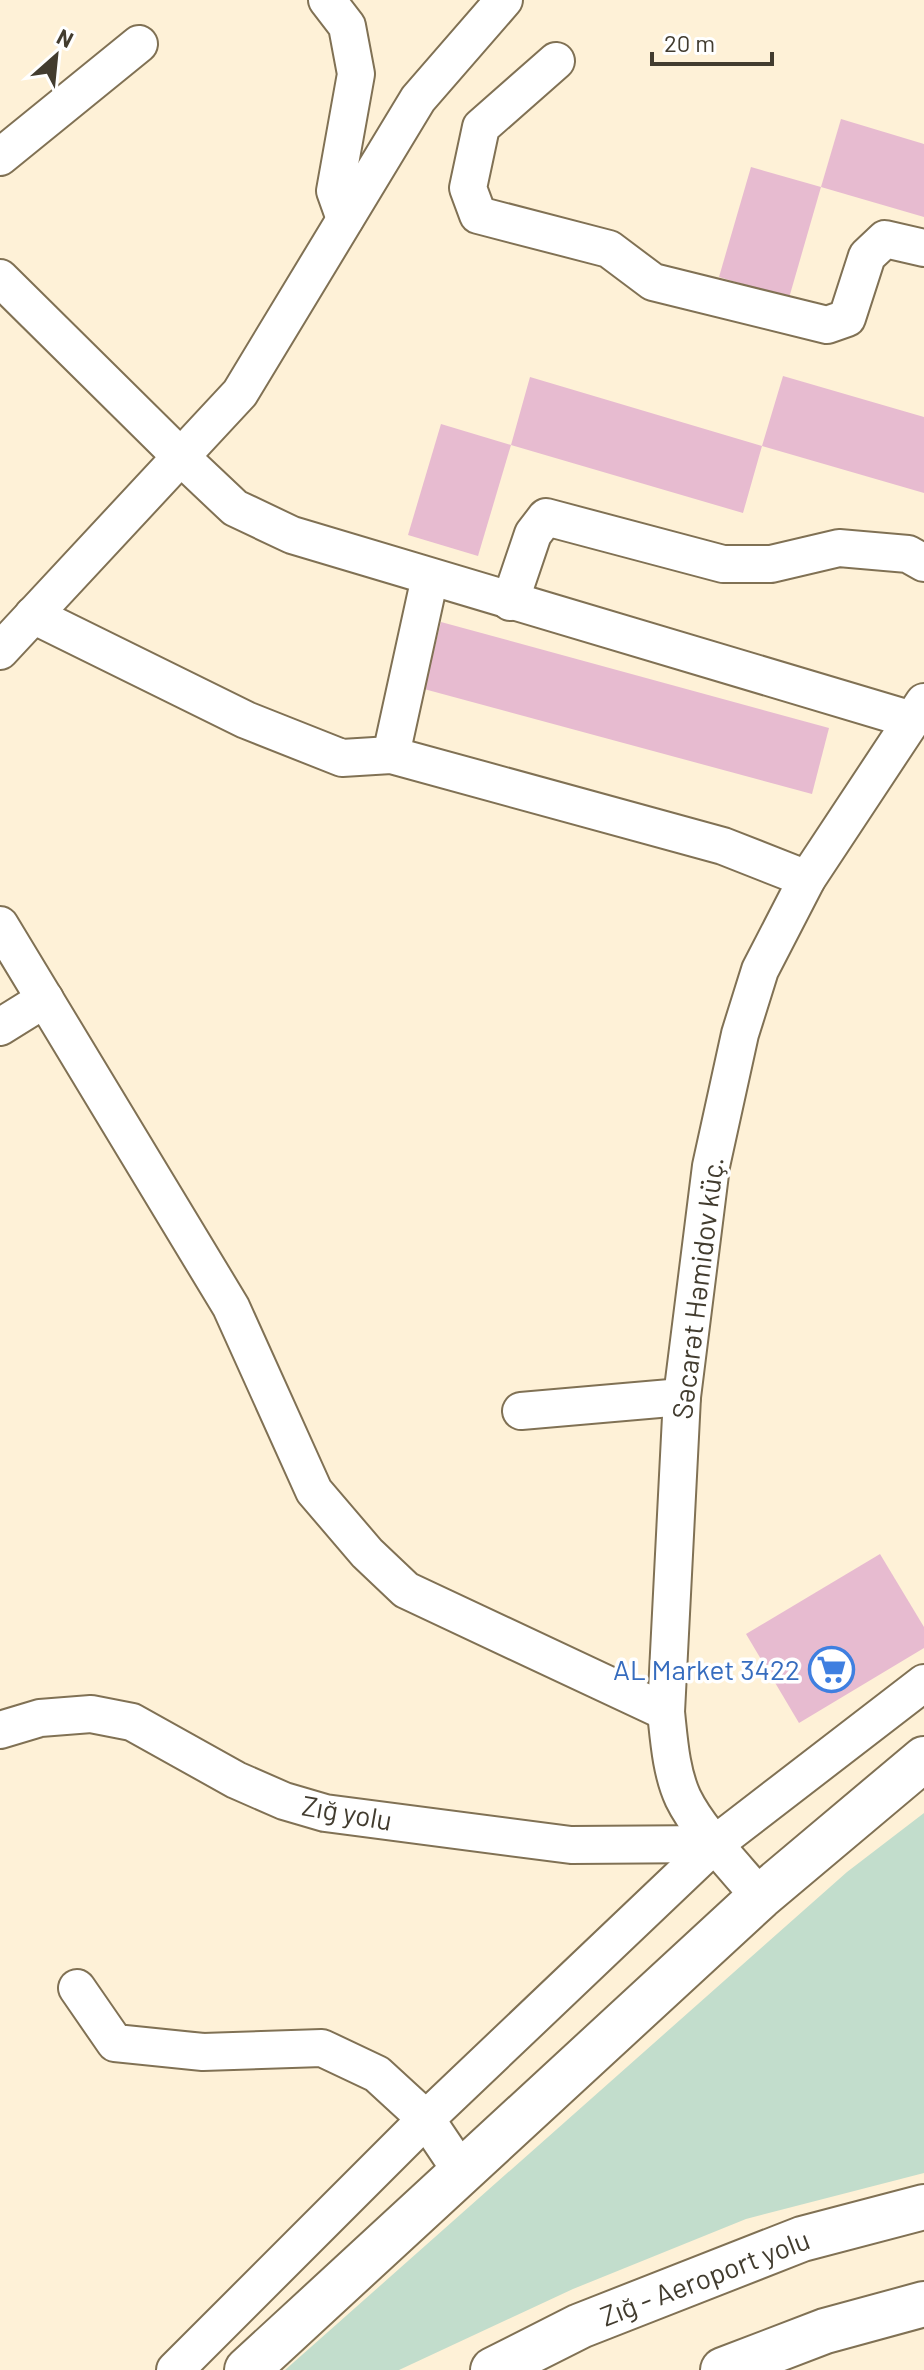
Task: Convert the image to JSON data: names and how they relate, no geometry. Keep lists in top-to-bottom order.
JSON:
{
  "streets": {
    "highway": ["Zığ - Aeroport yolu"],
    "street": ["Səcarət Həmidov küç.", "Zığ yolu"]
  },
  "crossings": [
    ["Səcarət Həmidov küç.", "Zığ yolu"]
  ],
  "places": {
    "supermarket": ["AL Market 3422"]
  },
  "scale_bar": "20 m",
  "north": "top right"
}
